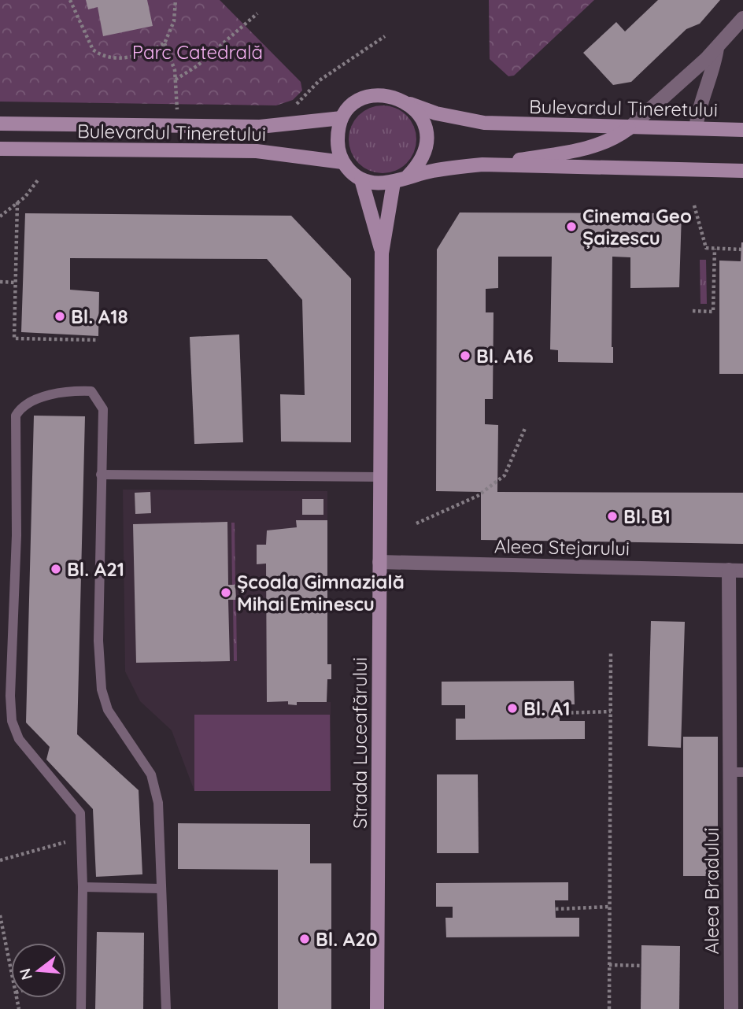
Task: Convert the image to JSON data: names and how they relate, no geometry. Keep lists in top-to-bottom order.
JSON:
{
  "streets": {
    "main road": ["Bulevardul Tineretului", "Strada Luceafărului"],
    "street": ["Aleea Stejarului", "Aleea Bradului"]
  },
  "crossings": [
    ["Bulevardul Tineretului", "Strada Luceafărului"],
    ["Aleea Stejarului", "Strada Luceafărului"],
    ["Aleea Stejarului", "Aleea Bradului"]
  ],
  "parks": ["Parc Catedrală"],
  "places": [
    "Cinema Geo Șaizescu",
    "Bl. A18",
    "Bl. A16",
    "Bl. B1",
    "Bl. A21",
    "Școala Gimnazială Mihai Eminescu",
    "Bl. A1",
    "Bl. A20"
  ],
  "north": "left"
}
